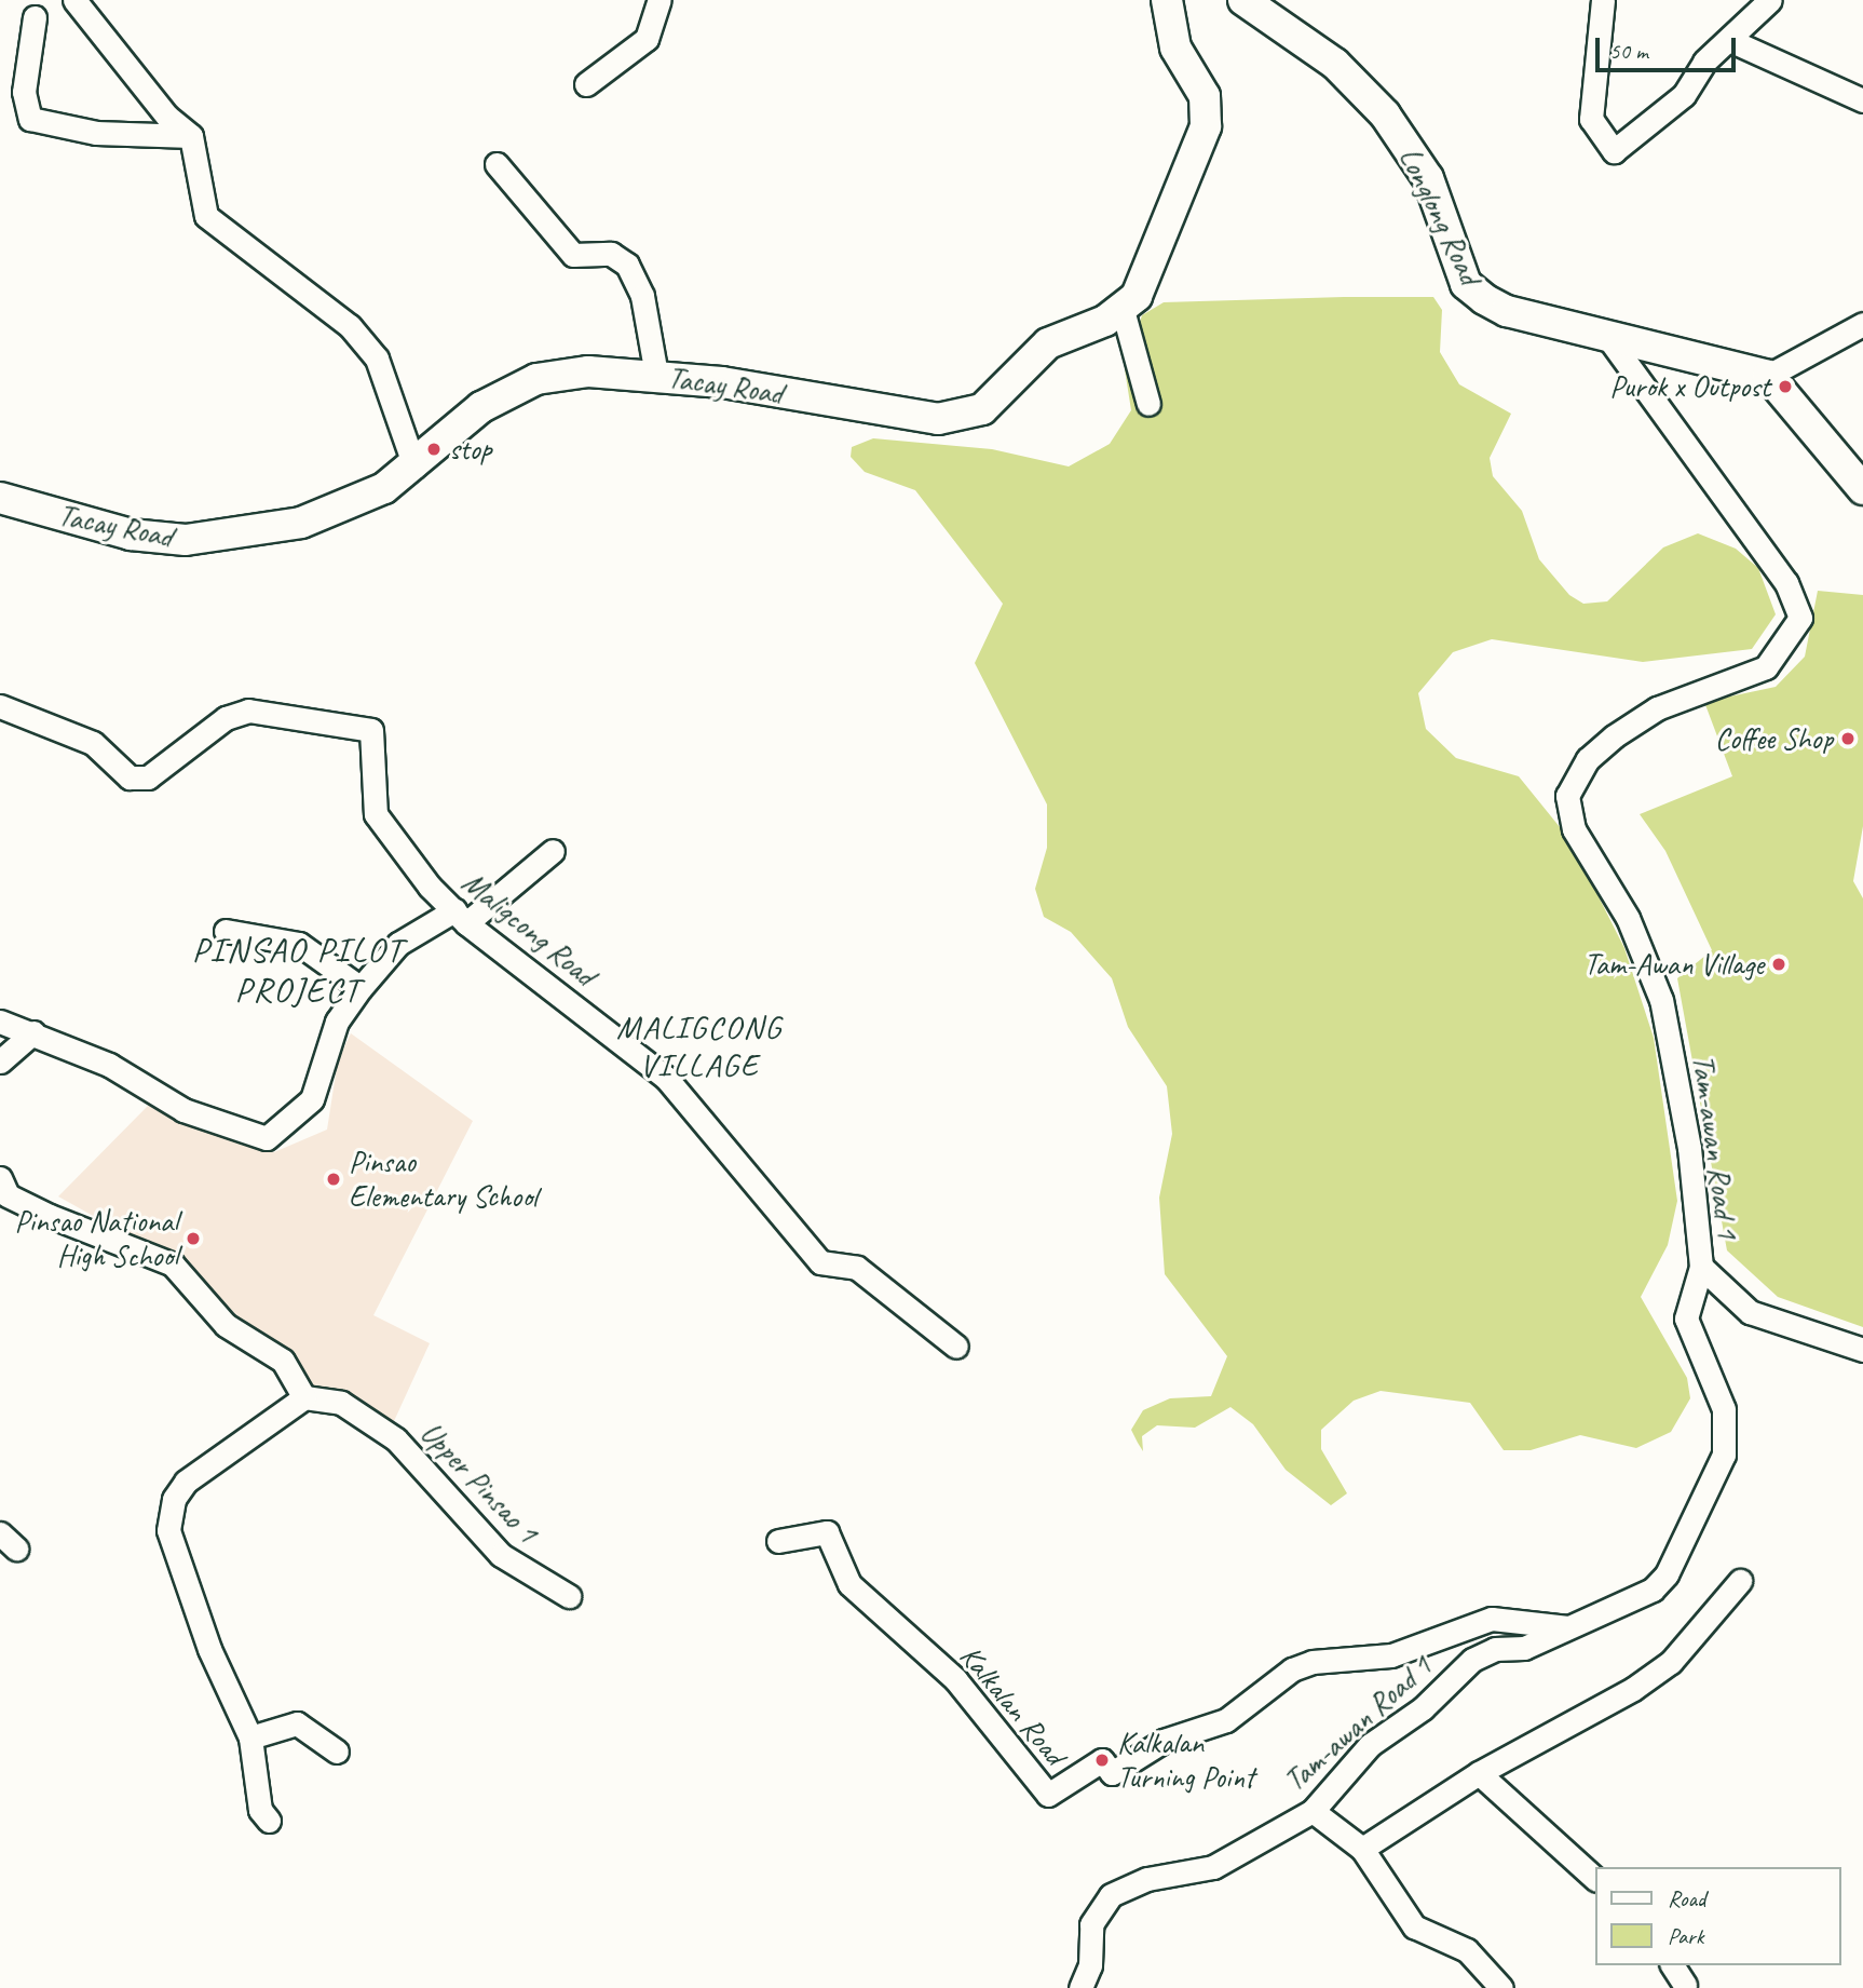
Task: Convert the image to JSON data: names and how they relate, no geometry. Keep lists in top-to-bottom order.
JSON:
{
  "streets": {
    "main road": ["Longlong Road", "Tacay Road"],
    "street": [
      "Maligcong Road",
      "Tam-awan Road 1",
      "Upper Pinsao 1",
      "Kalkalan Road"
    ]
  },
  "crossings": [
    ["Longlong Road", "Tam-awan Road 1"],
    ["Tam-awan Road 1", "Kalkalan Road"]
  ],
  "districts": ["PINSAO PILOT PROJECT", "MALIGCONG VILLAGE"],
  "places": [
    "Purok x Outpost",
    "stop",
    "Coffee Shop",
    "Tam-Awan Village",
    "Pinsao Elementary School",
    "Pinsao National High School",
    "Kalkalan Turning Point"
  ],
  "legend": ["Road", "Park"],
  "scale_bar": "50 m"
}
